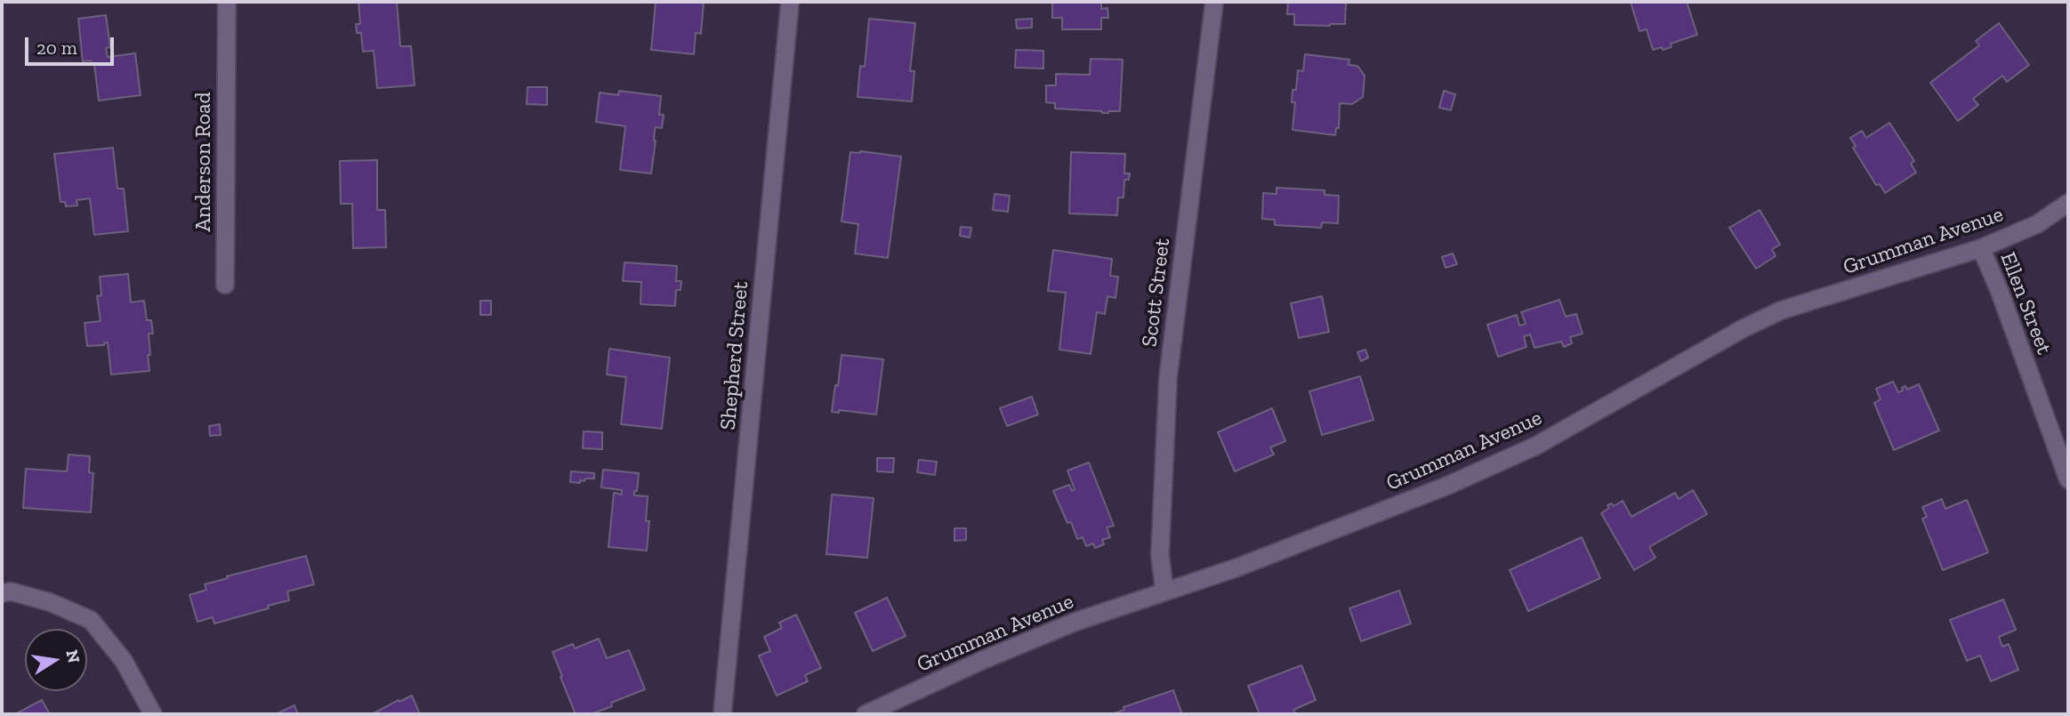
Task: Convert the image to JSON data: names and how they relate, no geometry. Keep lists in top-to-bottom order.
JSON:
{
  "streets": {
    "street": [
      "Anderson Road",
      "Grumman Avenue",
      "Scott Street",
      "Ellen Street",
      "Shepherd Street"
    ]
  },
  "crossings": [
    ["Grumman Avenue", "Scott Street"],
    ["Grumman Avenue", "Ellen Street"]
  ],
  "scale_bar": "20 m",
  "north": "right"
}
